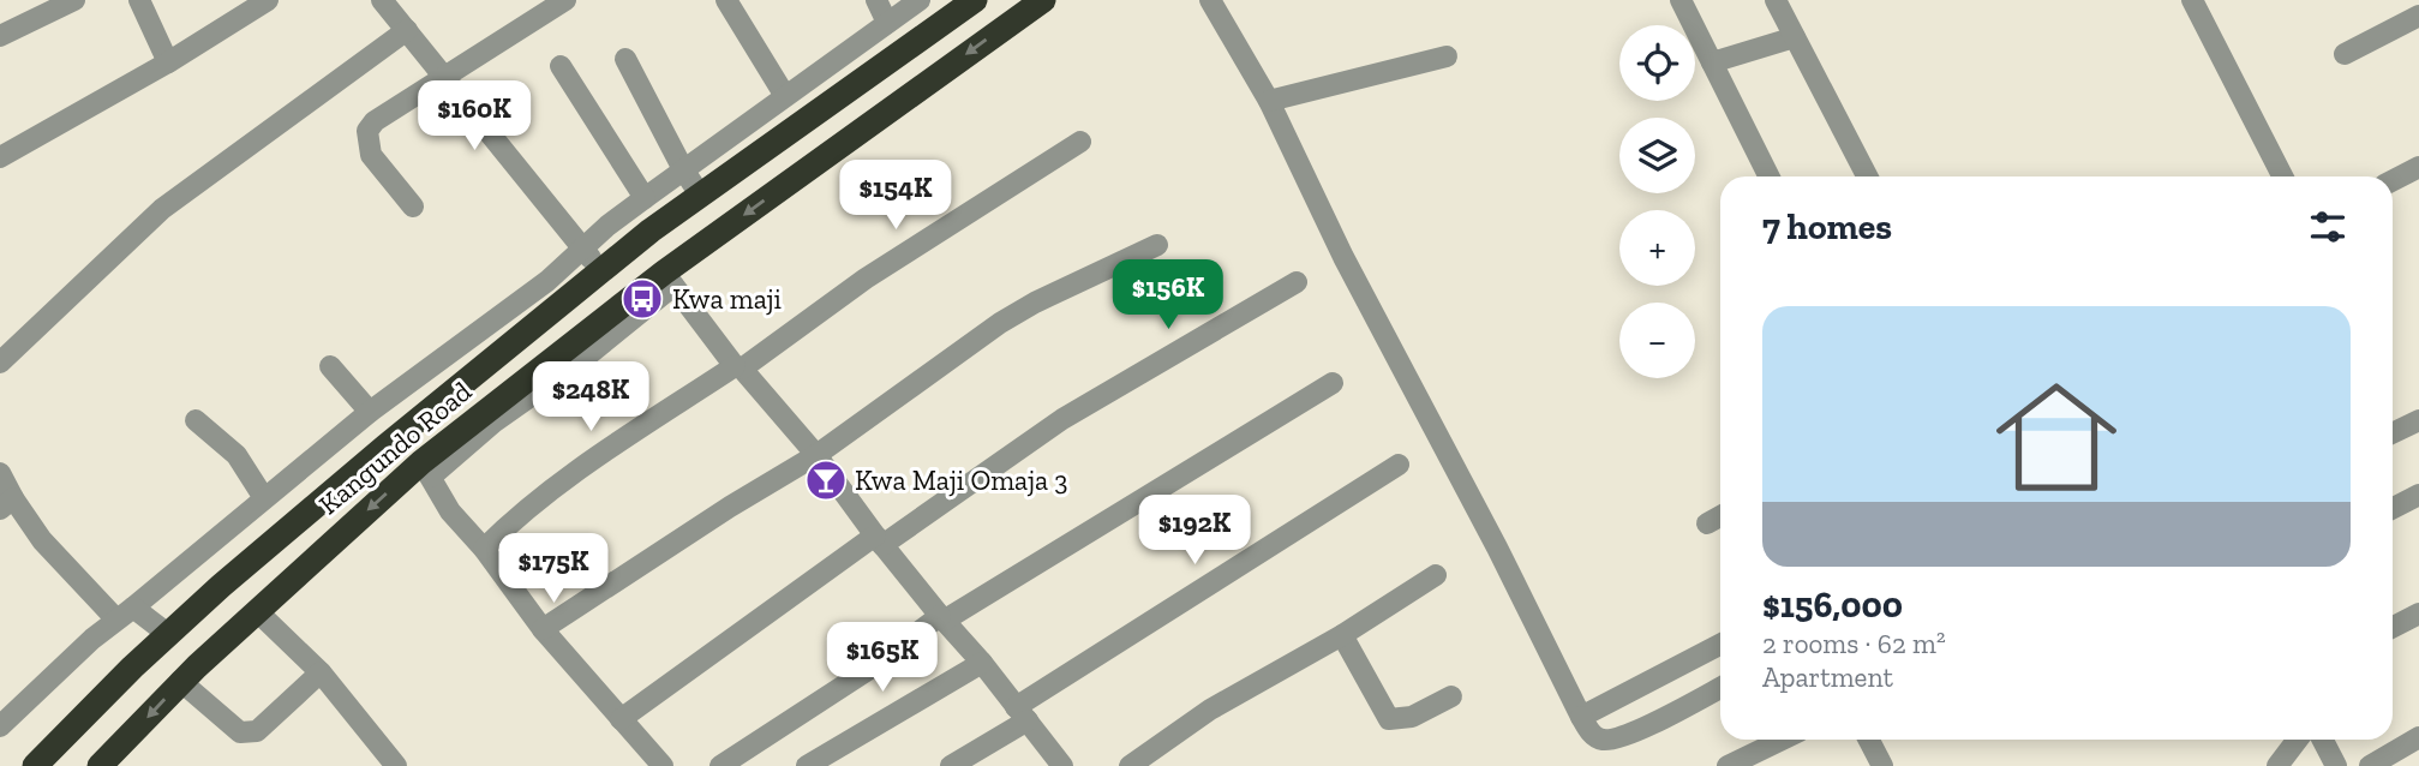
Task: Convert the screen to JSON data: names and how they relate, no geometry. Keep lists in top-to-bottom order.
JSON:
{
  "streets": {
    "highway": ["Kangundo Road"]
  },
  "places": {
    "bus stop": ["Kwa maji"],
    "bar": ["Kwa Maji Omaja 3"]
  },
  "page": {
    "map_buttons": ["+", "−"],
    "price": [
      "$160K",
      "$154K",
      "$156K",
      "$248K",
      "$192K",
      "$175K",
      "$165K"
    ],
    "heading": "7 homes",
    "list": [
      {
        "name": "$156,000",
        "note": "2 rooms · 62 m² · Apartment"
      }
    ]
  }
}
